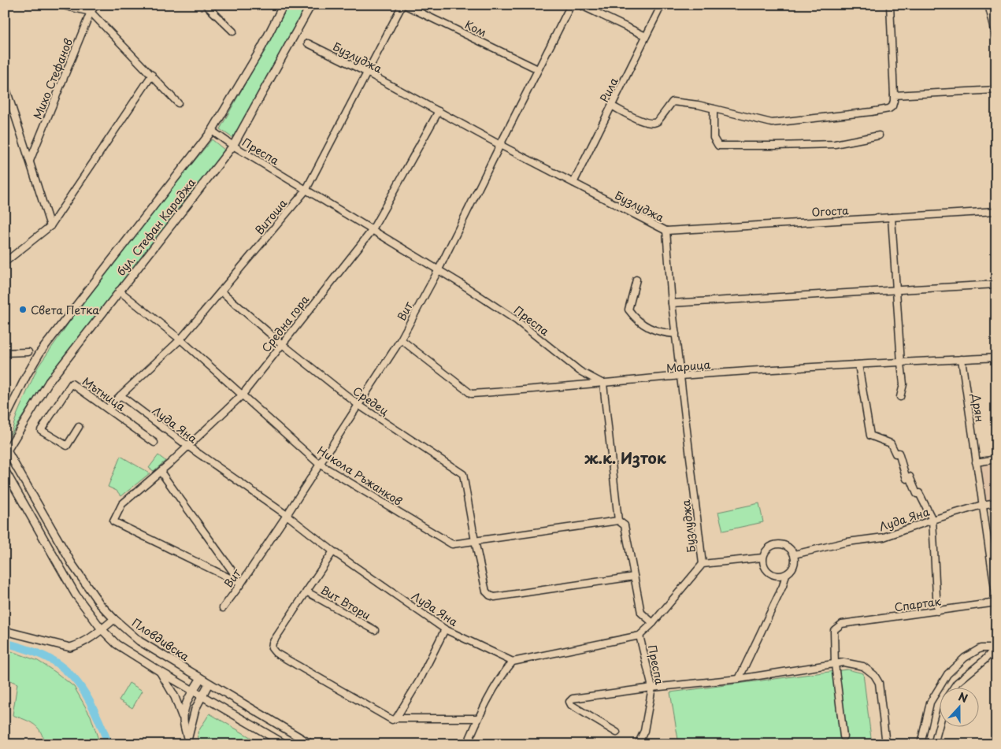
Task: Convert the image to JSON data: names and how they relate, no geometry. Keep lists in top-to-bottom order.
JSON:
{
  "streets": {
    "street": [
      "Ком",
      "Бузлуджа",
      "Михо Стефанов",
      "Рила",
      "Преспа",
      "Огоста",
      "Витоша",
      "бул. Стефан Караджа",
      "Вит",
      "Средна гора",
      "Марица",
      "Мътница",
      "Средец",
      "Дрян",
      "Луда Яна",
      "Никола Ръжанков",
      "Вит Втори",
      "Спартак",
      "Пловдивска"
    ]
  },
  "crossings": [
    ["Ком", "Витоша"],
    ["Ком", "Вит"],
    ["Бузлуджа", "Рила"],
    ["Бузлуджа", "Огоста"],
    ["Бузлуджа", "Витоша"],
    ["Бузлуджа", "Вит"],
    ["Бузлуджа", "Средна гора"],
    ["Бузлуджа", "Марица"],
    ["Преспа", "Витоша"],
    ["Преспа", "бул. Стефан Караджа"],
    ["Преспа", "Вит"],
    ["Преспа", "Средна гора"],
    ["Преспа", "Марица"],
    ["Витоша", "Мътница"],
    ["Витоша", "Средец"],
    ["Витоша", "Луда Яна"],
    ["Витоша", "Никола Ръжанков"],
    ["бул. Стефан Караджа", "Никола Ръжанков"],
    ["бул. Стефан Караджа", "Пловдивска"],
    ["Вит", "Средна гора"],
    ["Вит", "Марица"],
    ["Вит", "Средец"],
    ["Вит", "Луда Яна"],
    ["Вит", "Никола Ръжанков"],
    ["Средна гора", "Средец"],
    ["Средна гора", "Луда Яна"],
    ["Средна гора", "Никола Ръжанков"],
    ["Марица", "Дрян"],
    ["Средец", "Никола Ръжанков"],
    ["Дрян", "Луда Яна"]
  ],
  "districts": ["ж.к. Изток"],
  "places": ["Света Петка"],
  "north": "top"
}
